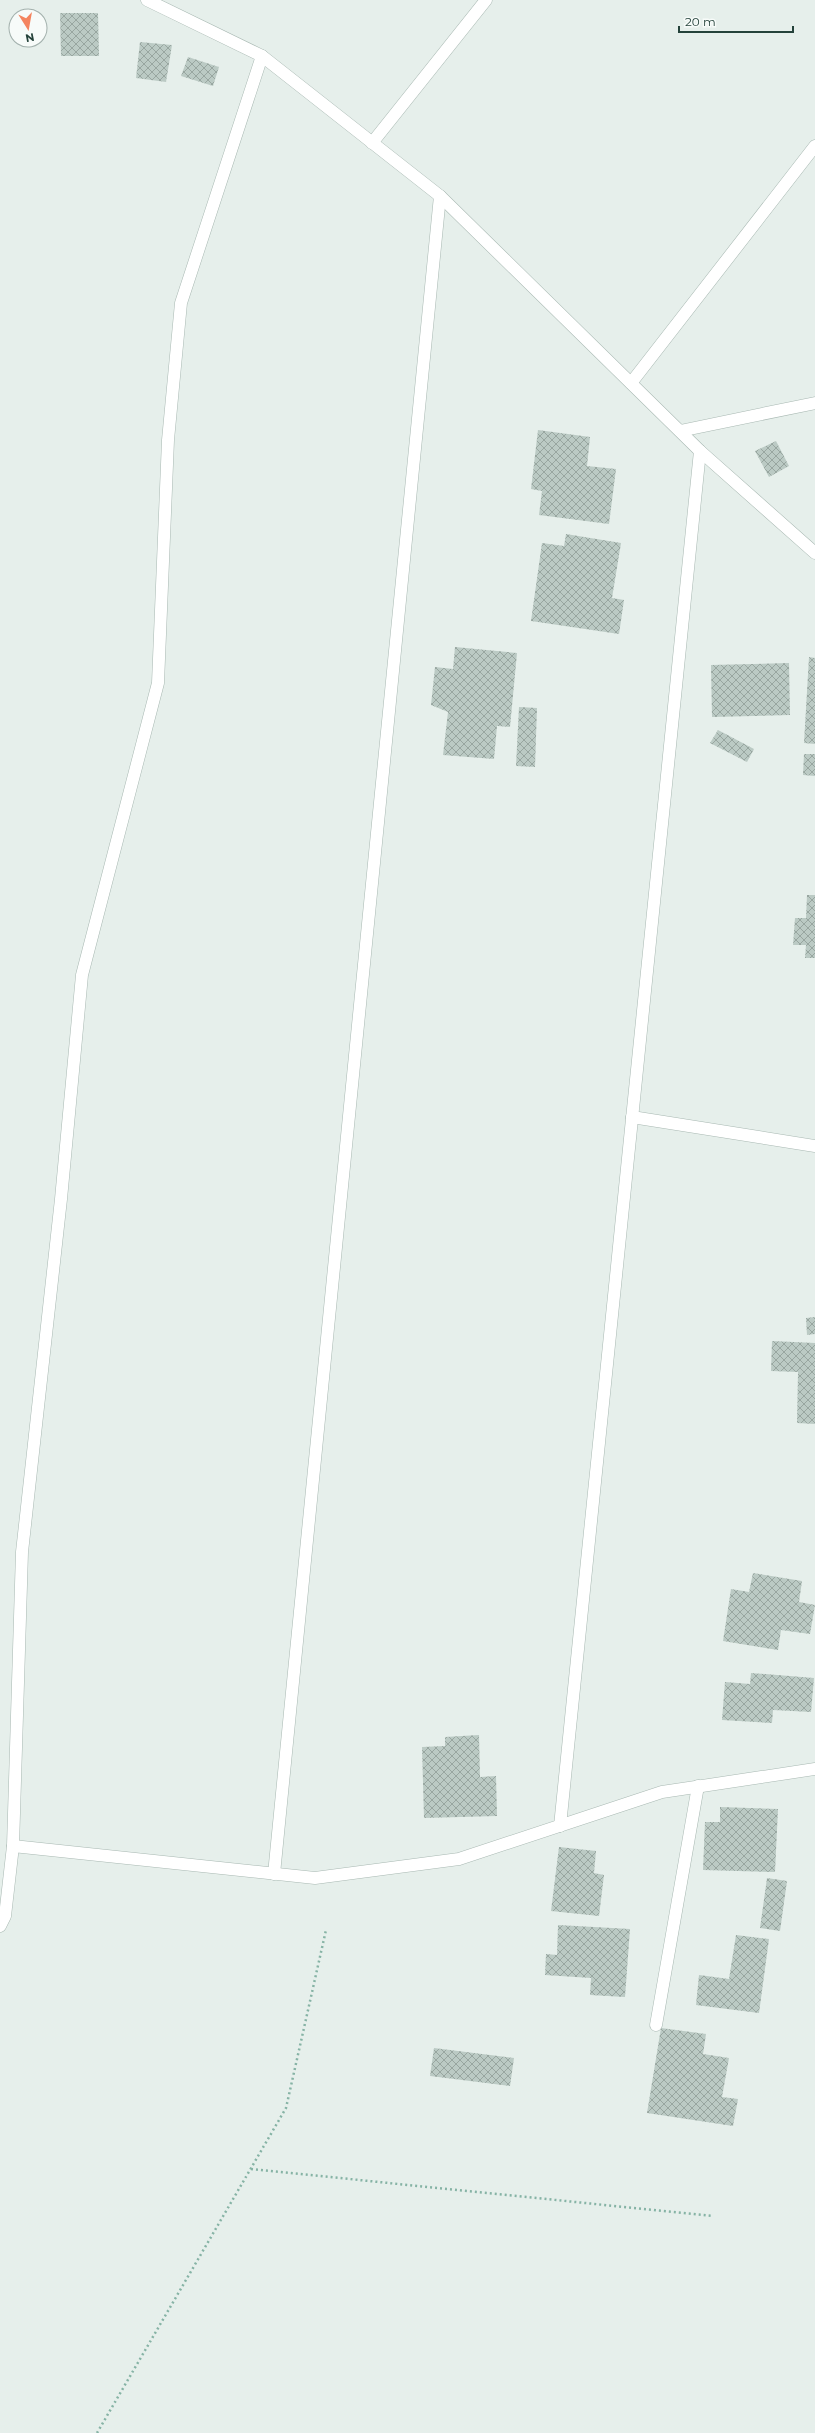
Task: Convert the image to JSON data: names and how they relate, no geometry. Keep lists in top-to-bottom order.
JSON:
{
  "scale_bar": "20 m",
  "north": "bottom"
}
